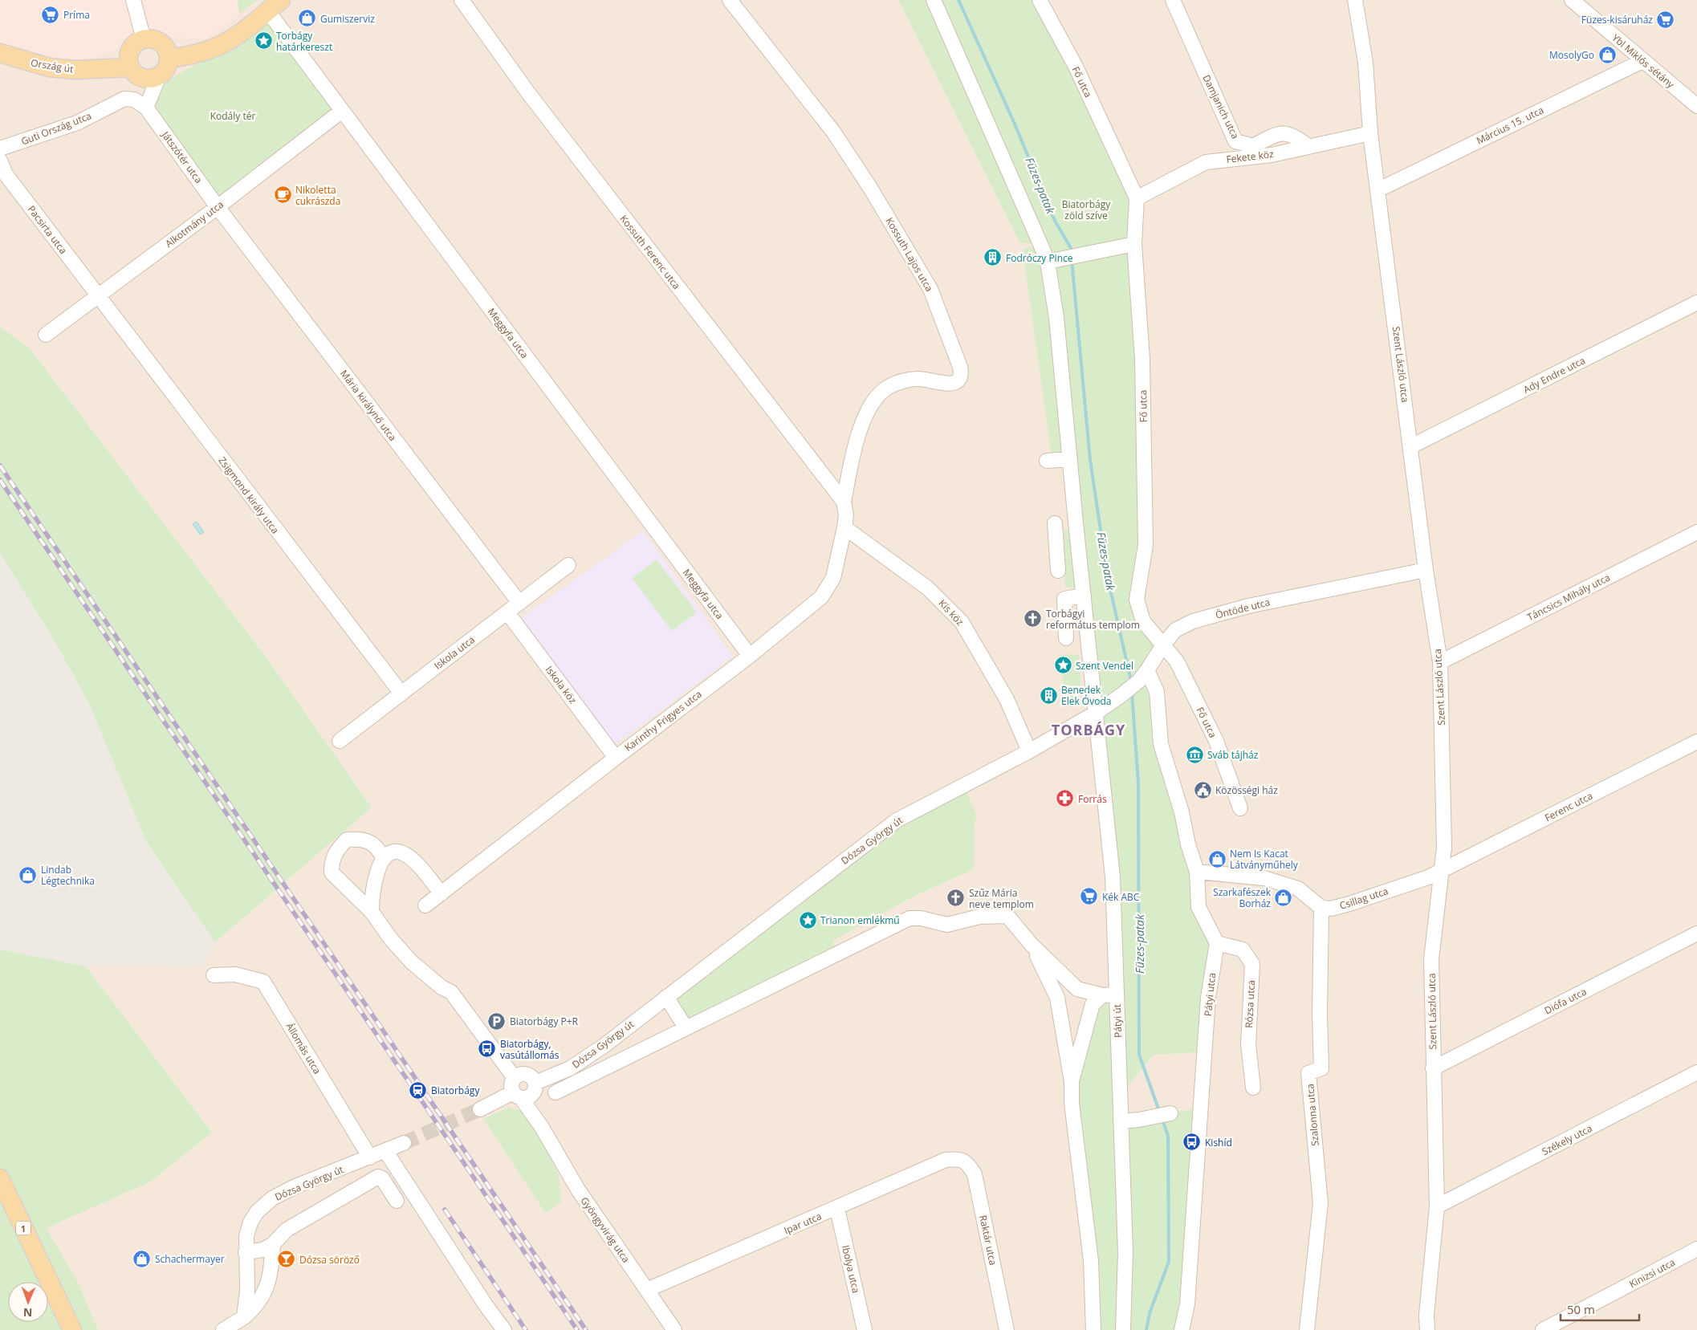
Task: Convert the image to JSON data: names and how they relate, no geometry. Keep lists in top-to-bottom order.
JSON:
{
  "streets": {
    "main road": ["Ország út", "1"],
    "street": [
      "Ybl Miklós sétány",
      "Fő utca",
      "Damjanich utca",
      "Március 15. utca",
      "Guti Ország utca",
      "Fekete köz",
      "Játszótér utca",
      "Alkotmány utca",
      "Pacsirta utca",
      "Kossuth Ferenc utca",
      "Kossuth Lajos utca",
      "Meggyfa utca",
      "Szent László utca",
      "Ady Endre utca",
      "Mária királynő utca",
      "Zsigmond király utca",
      "Táncsics Mihály utca",
      "Öntöde utca",
      "Kis köz",
      "Iskola utca",
      "Iskola köz",
      "Karinthy Frigyes utca",
      "Ferenc utca",
      "Dózsa György út",
      "Csillag utca",
      "Pátyi utca",
      "Diófa utca",
      "Rózsa utca",
      "Pátyi út",
      "Állomás utca",
      "Szalonna utca",
      "Székely utca",
      "Ipar utca",
      "Gyöngyvirág utca",
      "Raktár utca",
      "Ibolya utca",
      "Kinizsi utca"
    ]
  },
  "crossings": [
    ["Ybl Miklós sétány", "Március 15. utca"],
    ["Fő utca", "Fekete köz"],
    ["Fő utca", "Öntöde utca"],
    ["Damjanich utca", "Fekete köz"],
    ["Március 15. utca", "Szent László utca"],
    ["Guti Ország utca", "Játszótér utca"],
    ["Fekete köz", "Szent László utca"],
    ["Játszótér utca", "Alkotmány utca"],
    ["Játszótér utca", "Mária királynő utca"],
    ["Alkotmány utca", "Pacsirta utca"],
    ["Alkotmány utca", "Meggyfa utca"],
    ["Alkotmány utca", "Mária királynő utca"],
    ["Alkotmány utca", "Zsigmond király utca"],
    ["Pacsirta utca", "Zsigmond király utca"],
    ["Kossuth Ferenc utca", "Kossuth Lajos utca"],
    ["Kossuth Ferenc utca", "Karinthy Frigyes utca"],
    ["Kossuth Lajos utca", "Karinthy Frigyes utca"],
    ["Meggyfa utca", "Karinthy Frigyes utca"],
    ["Szent László utca", "Ady Endre utca"],
    ["Szent László utca", "Táncsics Mihály utca"],
    ["Szent László utca", "Öntöde utca"],
    ["Szent László utca", "Ferenc utca"],
    ["Szent László utca", "Csillag utca"],
    ["Szent László utca", "Diófa utca"],
    ["Szent László utca", "Székely utca"],
    ["Mária királynő utca", "Iskola utca"],
    ["Zsigmond király utca", "Iskola utca"],
    ["Öntöde utca", "Dózsa György út"],
    ["Öntöde utca", "Pátyi út"],
    ["Kis köz", "Karinthy Frigyes utca"],
    ["Kis köz", "Dózsa György út"],
    ["Iskola utca", "Iskola köz"],
    ["Iskola köz", "Karinthy Frigyes utca"],
    ["Ferenc utca", "Csillag utca"],
    ["Dózsa György út", "Pátyi út"],
    ["Dózsa György út", "Állomás utca"],
    ["Dózsa György út", "Gyöngyvirág utca"],
    ["Csillag utca", "Szalonna utca"],
    ["Pátyi utca", "Rózsa utca"],
    ["Ipar utca", "Gyöngyvirág utca"],
    ["Ipar utca", "Raktár utca"],
    ["Ipar utca", "Ibolya utca"]
  ],
  "districts": ["TORBÁGY"],
  "water": ["Füzes-patak"],
  "parks": ["Kodály tér", "Biatorbágy zöld szíve"],
  "places": {
    "supermarket": ["Príma", "Füzes-kisáruház", "Kék ABC"],
    "shop": [
      "Gumiszerviz",
      "MosolyGo",
      "Nem Is Kacat Látványműhely",
      "Lindab Légtechnika",
      "Szarkafészek Borház",
      "Schachermayer"
    ],
    "place": ["Torbágy határkereszt", "Szent Vendel", "Trianon emlékmű"],
    "cafe": ["Nikoletta cukrászda"],
    "building": ["Fodróczy Pince", "Benedek Elek Óvoda"],
    "church": ["Torbágyi református templom", "Szűz Mária neve templom"],
    "museum": ["Sváb tájház"],
    "public building": ["Közösségi ház"],
    "pharmacy": ["Forrás"],
    "parking": ["Biatorbágy P+R"],
    "bus stop": ["Biatorbágy, vasútállomás", "Kishíd"],
    "station": ["Biatorbágy"],
    "bar": ["Dózsa söröző"]
  },
  "scale_bar": "50 m",
  "north": "bottom"
}
